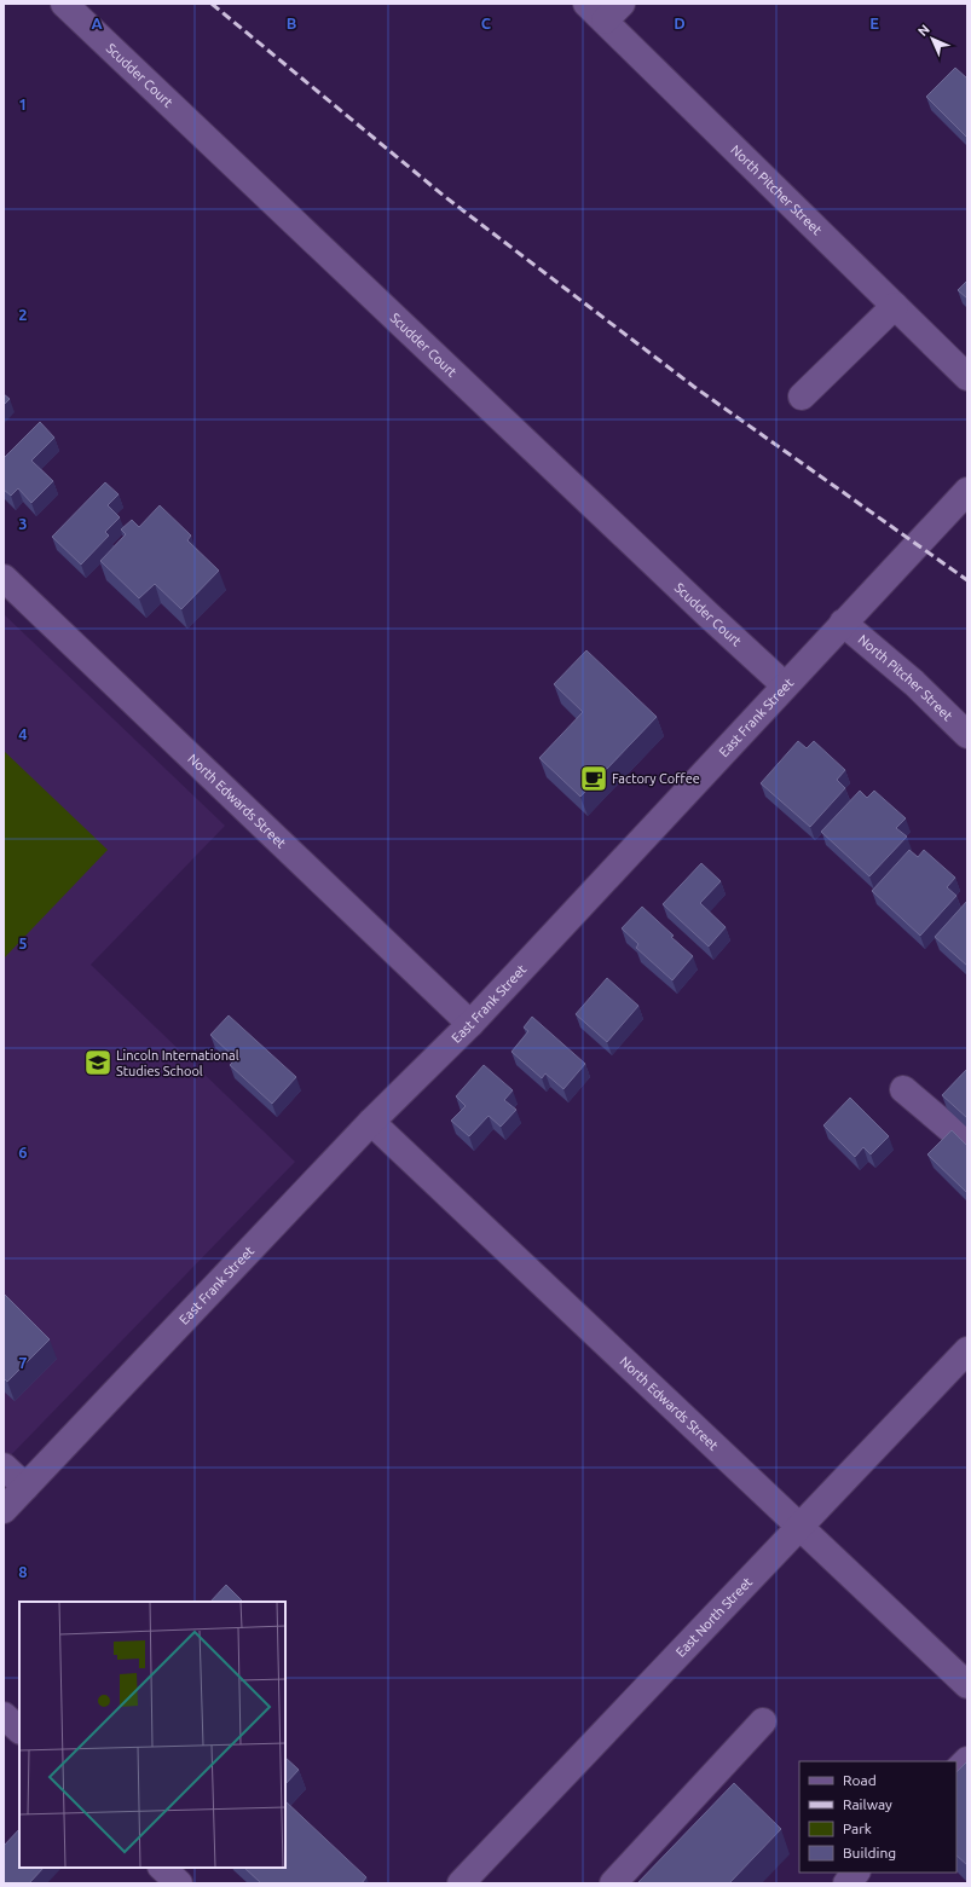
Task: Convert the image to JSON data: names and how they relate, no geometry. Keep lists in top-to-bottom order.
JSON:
{
  "streets": {
    "street": [
      "Scudder Court",
      "North Pitcher Street",
      "East Frank Street",
      "North Edwards Street",
      "East North Street"
    ]
  },
  "crossings": [
    ["Scudder Court", "East Frank Street"],
    ["North Pitcher Street", "East Frank Street"],
    ["East Frank Street", "North Edwards Street"],
    ["North Edwards Street", "East North Street"]
  ],
  "places": {
    "cafe": ["Factory Coffee"],
    "school or university": ["Lincoln International Studies School"]
  },
  "legend": [
    "Road",
    "Railway",
    "Park",
    "Building"
  ],
  "north": "top left",
  "grid": {
    "columns": [
      "A",
      "B",
      "C",
      "D",
      "E"
    ],
    "rows": [
      "1",
      "2",
      "3",
      "4",
      "5",
      "6",
      "7",
      "8"
    ]
  }
}
